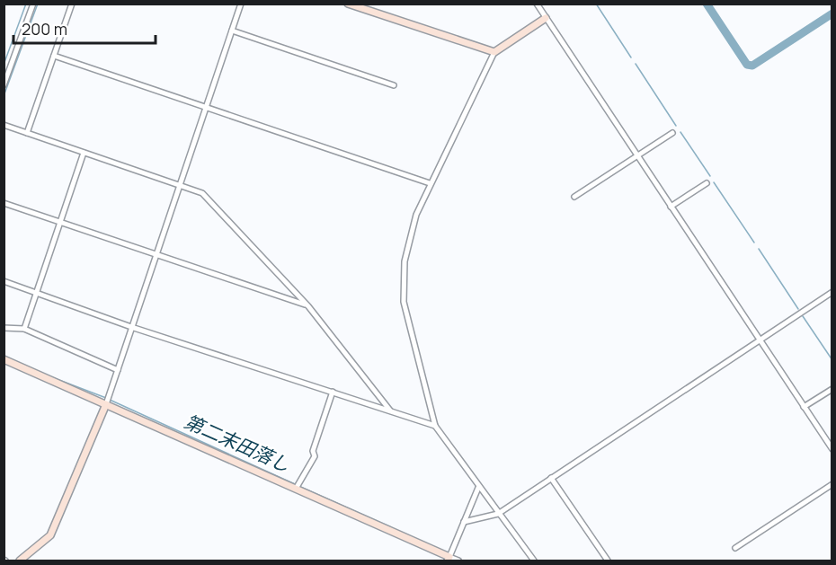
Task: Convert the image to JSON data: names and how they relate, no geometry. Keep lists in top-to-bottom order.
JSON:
{
  "water": ["第二末田落し"],
  "scale_bar": "200 m"
}
